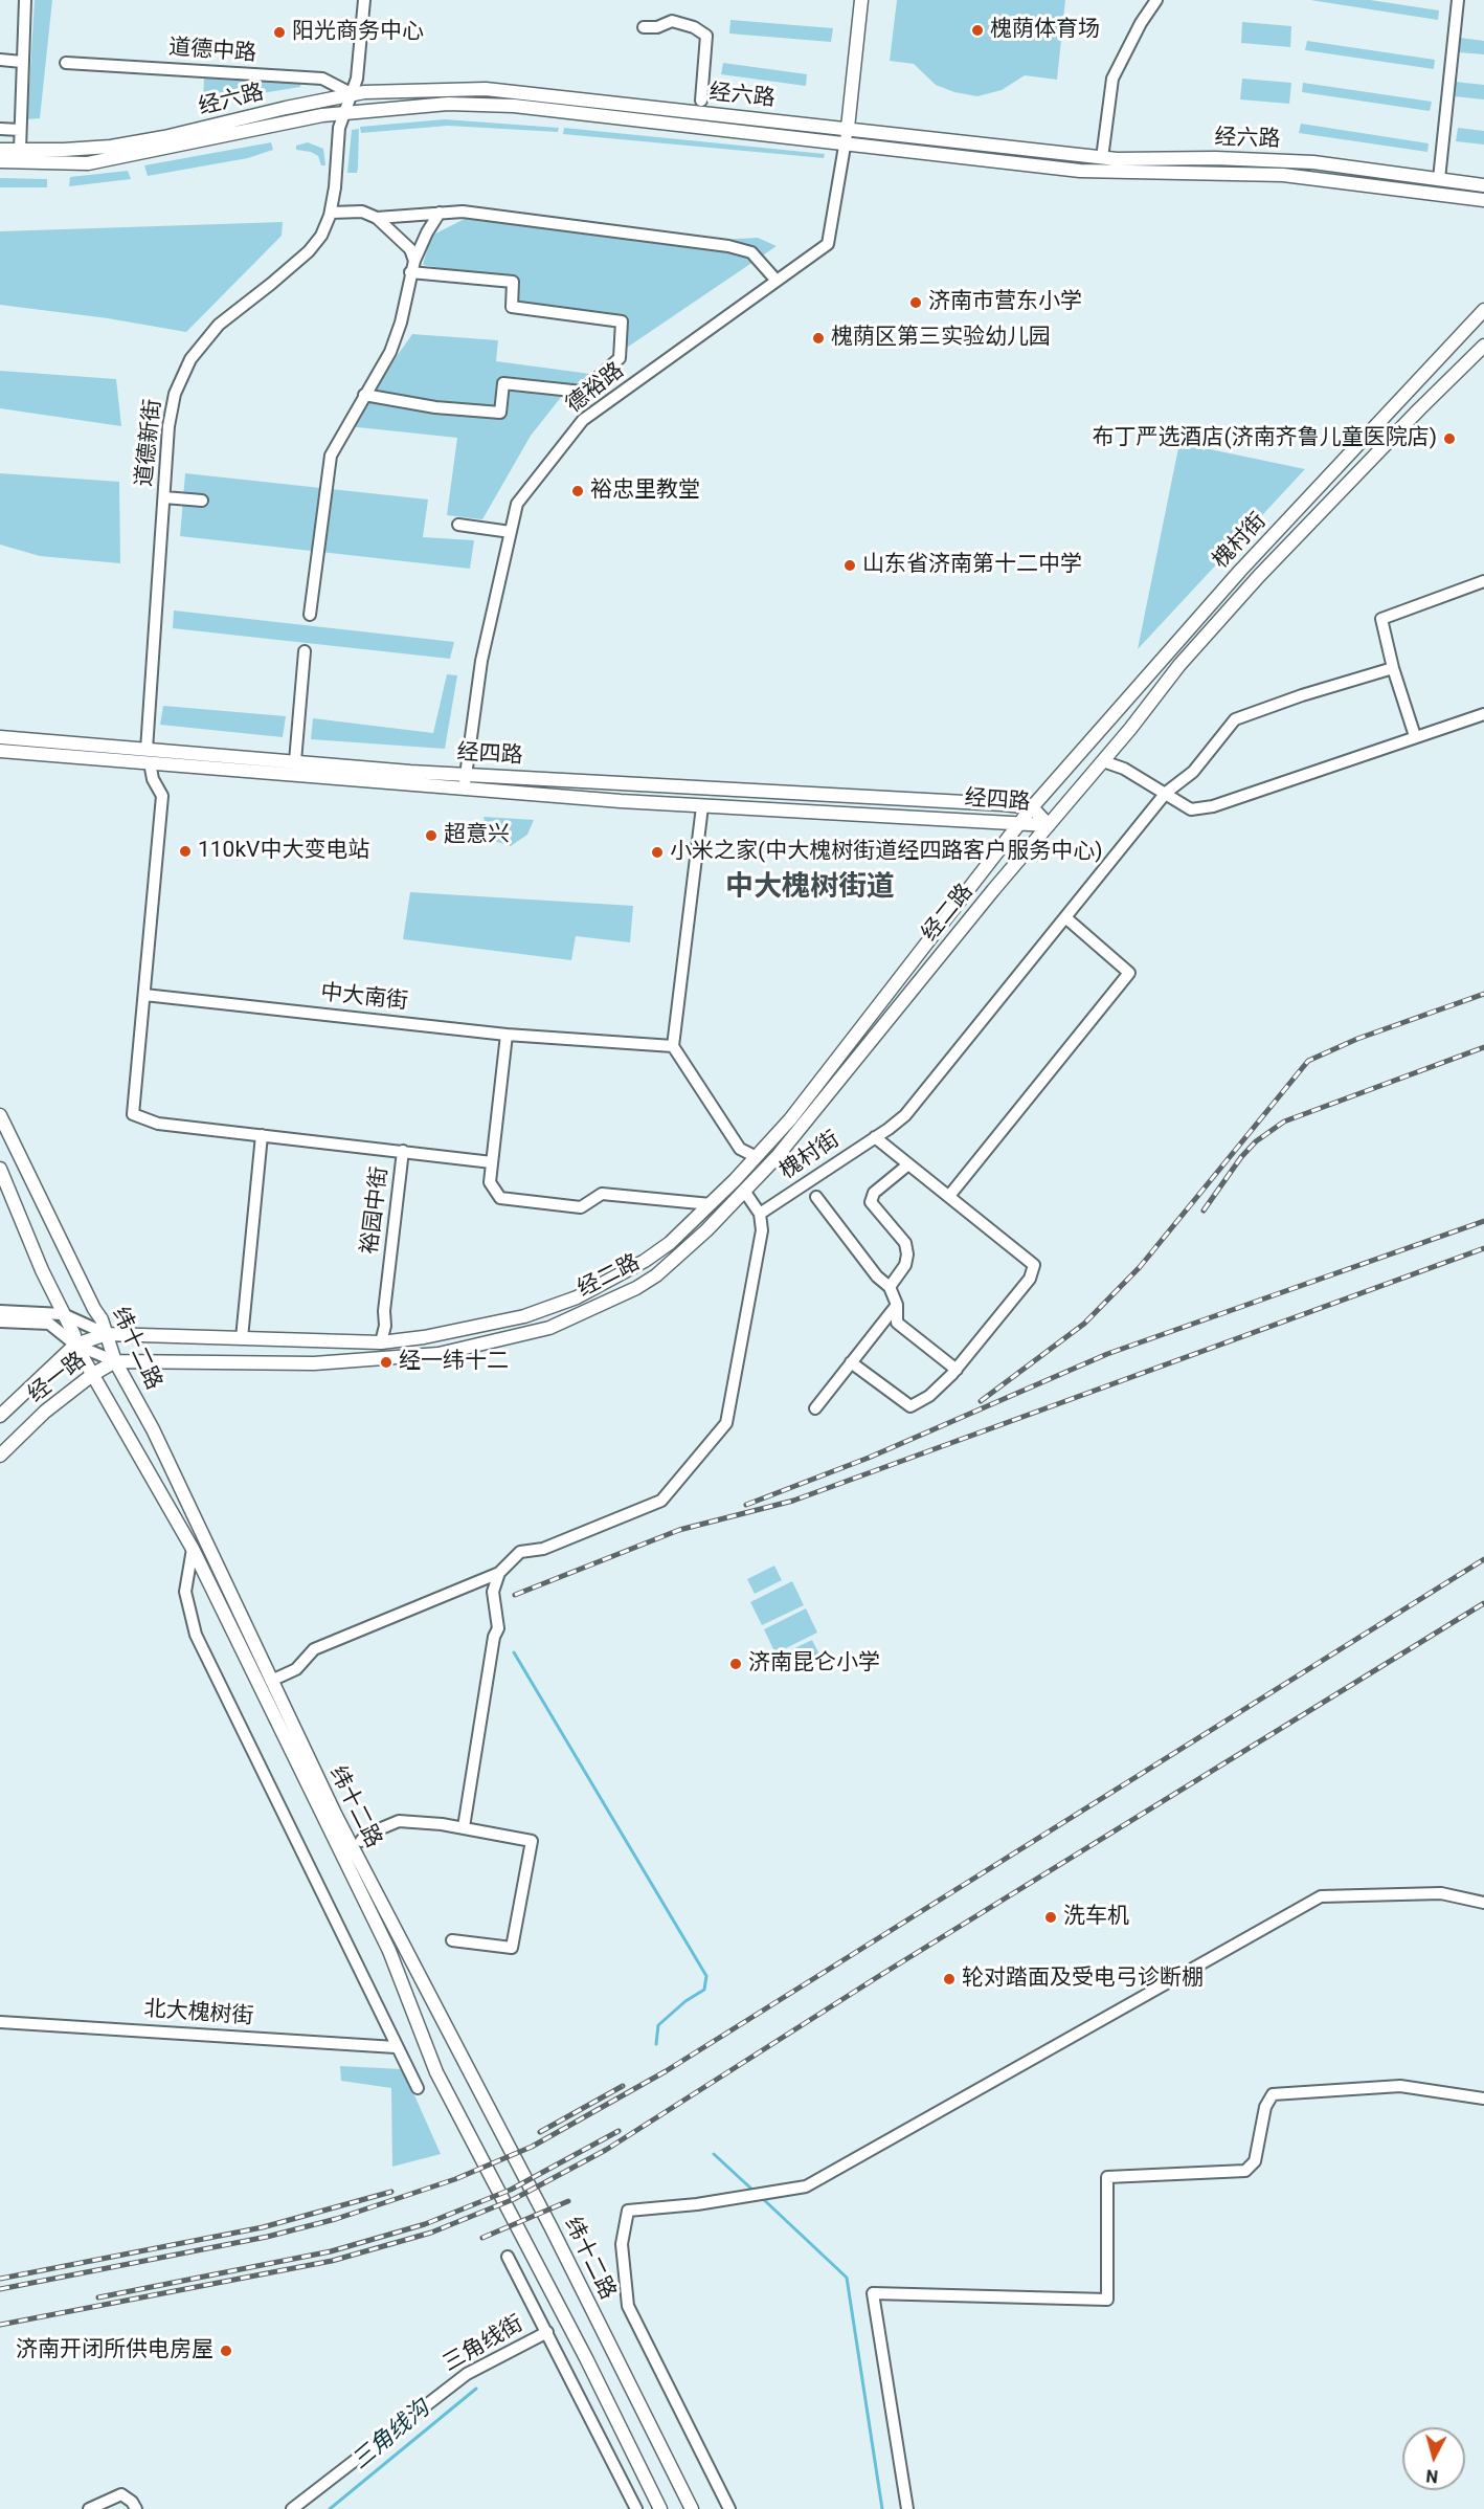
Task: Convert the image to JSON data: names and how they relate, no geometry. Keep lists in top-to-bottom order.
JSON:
{
  "streets": {
    "main road": [
      "经六路",
      "槐村街",
      "经四路",
      "经二路",
      "纬十二路",
      "经一路"
    ],
    "street": [
      "道德中路",
      "德裕路",
      "道德新街",
      "中大南街",
      "裕园中街",
      "北大槐树街",
      "三角线街"
    ]
  },
  "crossings": [
    ["道德中路", "经六路"],
    ["道德中路", "道德新街"],
    ["经六路", "德裕路"],
    ["经六路", "道德新街"],
    ["德裕路", "经四路"],
    ["道德新街", "经四路"],
    ["槐村街", "经四路"],
    ["槐村街", "经二路"],
    ["经四路", "经二路"],
    ["经二路", "裕园中街"],
    ["经二路", "纬十二路"],
    ["经二路", "经一路"],
    ["纬十二路", "经一路"]
  ],
  "districts": ["中大槐树街道"],
  "water": ["三角线沟"],
  "places": [
    "槐荫体育场",
    "阳光商务中心",
    "济南市营东小学",
    "槐荫区第三实验幼儿园",
    "布丁严选酒店(济南齐鲁儿童医院店)",
    "裕忠里教堂",
    "山东省济南第十二中学",
    "超意兴",
    "110kV中大变电站",
    "小米之家(中大槐树街道经四路客户服务中心)",
    "经一纬十二",
    "济南昆仑小学",
    "洗车机",
    "轮对踏面及受电弓诊断棚",
    "济南开闭所供电房屋"
  ],
  "north": "bottom"
}
